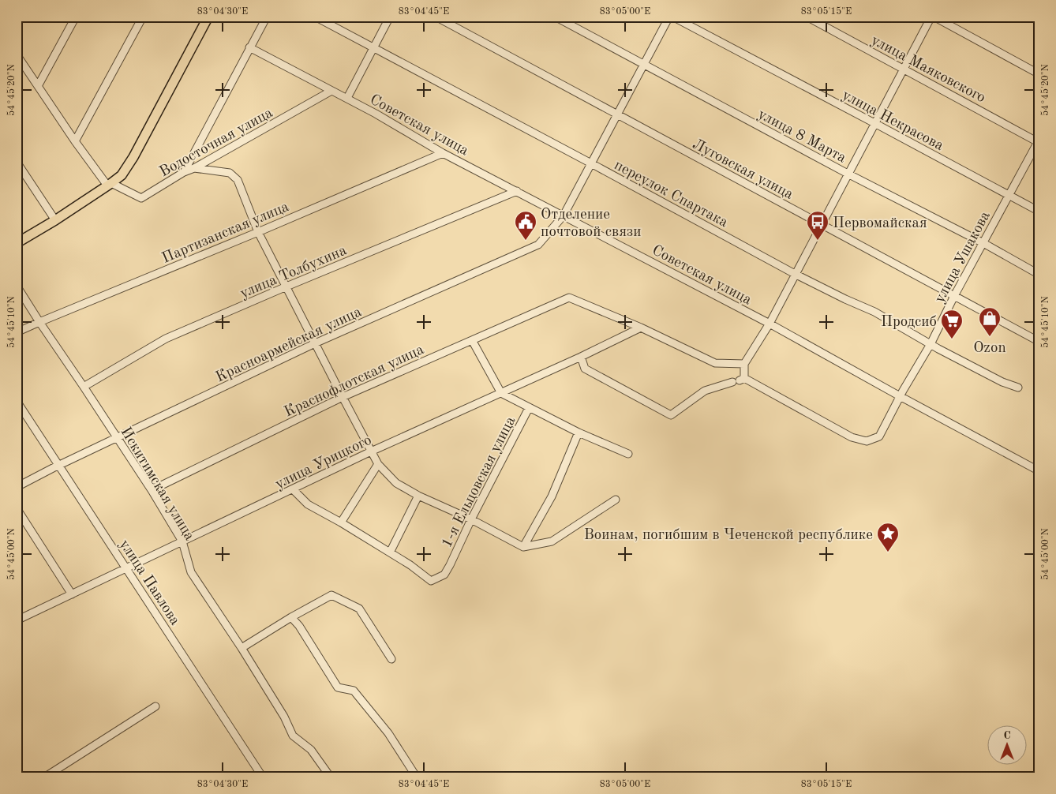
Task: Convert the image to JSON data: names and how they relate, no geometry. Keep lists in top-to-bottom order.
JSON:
{
  "streets": {
    "street": [
      "улица Маяковского",
      "улица Некрасова",
      "Советская улица",
      "улица 8 Марта",
      "Водосточная улица",
      "Луговская улица",
      "переулок Спартака",
      "Партизанская улица",
      "улица Ушакова",
      "улица Толбухина",
      "Красноармейская улица",
      "Краснофлотская улица",
      "улица Урицкого",
      "1-я Ельцовская улица",
      "Искитимская улица",
      "улица Павлова"
    ]
  },
  "crossings": [
    ["улица Маяковского", "улица Ушакова"],
    ["улица Некрасова", "улица Ушакова"],
    ["Советская улица", "Водосточная улица"],
    ["Советская улица", "Партизанская улица"],
    ["Советская улица", "улица Ушакова"],
    ["Советская улица", "улица Толбухина"],
    ["Советская улица", "Красноармейская улица"],
    ["улица 8 Марта", "улица Ушакова"],
    ["улица 8 Марта", "Красноармейская улица"],
    ["Луговская улица", "улица Ушакова"],
    ["Луговская улица", "Красноармейская улица"],
    ["переулок Спартака", "улица Ушакова"],
    ["переулок Спартака", "Красноармейская улица"],
    ["Партизанская улица", "Искитимская улица"],
    ["улица Толбухина", "Искитимская улица"],
    ["Красноармейская улица", "Искитимская улица"],
    ["Красноармейская улица", "улица Павлова"],
    ["Краснофлотская улица", "улица Урицкого"],
    ["Краснофлотская улица", "Искитимская улица"],
    ["улица Урицкого", "1-я Ельцовская улица"],
    ["улица Урицкого", "Искитимская улица"],
    ["улица Урицкого", "улица Павлова"]
  ],
  "places": {
    "public building": ["Отделение почтовой связи"],
    "bus stop": ["Первомайская"],
    "shop": ["Ozon"],
    "supermarket": ["Продсиб"],
    "place": ["Воинам, погибшим в Чеченской республике"]
  },
  "north": "top",
  "coordinates": [
    "83°04'30\"E",
    "83°04'45\"E",
    "83°05'00\"E",
    "83°05'15\"E",
    "54°45'20\"N",
    "54°45'10\"N",
    "54°45'00\"N"
  ]
}
